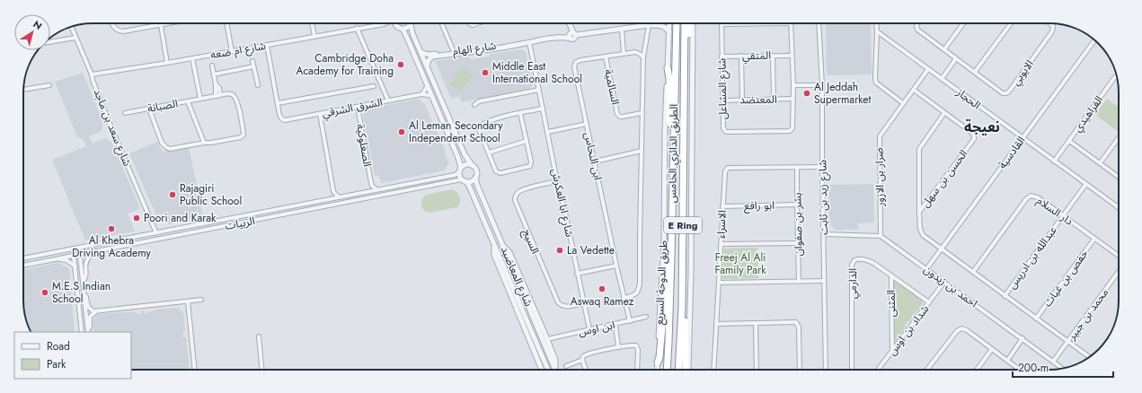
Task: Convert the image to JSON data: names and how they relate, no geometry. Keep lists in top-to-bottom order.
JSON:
{
  "streets": {
    "highway": ["الطريق الدائري الخامس", "E Ring"],
    "street": [
      "شارع الهام",
      "شارع ام ضعه",
      "المتقي",
      "الايوبي",
      "السالمية",
      "شارع المشاعل",
      "الحجاز",
      "المعتضد",
      "الصبانة",
      "الشرق الشرقي",
      "الفراهيدي",
      "شارع سعد بن ماجد",
      "الصعلوكية",
      "القادسية",
      "ابن النحاس",
      "ضرار بن الازور",
      "الحسن بن سهل",
      "شارع زيد بن ثابت",
      "شارع ابا العكرش",
      "ابو رافع",
      "دار السلام",
      "الربيات",
      "الاسراء",
      "بشر بن صفوان",
      "السيج",
      "عبدالله بن ادريس",
      "شارع المعاضيد",
      "حفص بن غياث",
      "طريق الدوحة السريع",
      "الدارمي",
      "احمد بن زيدون",
      "المثنى",
      "محمد بن جبير",
      "ابن اوس",
      "شداد بن اوس"
    ]
  },
  "crossings": [
    ["شارع الهام", "شارع ابا العكرش"],
    ["شارع ام ضعه", "شارع سعد بن ماجد"],
    ["المتقي", "شارع المشاعل"],
    ["السالمية", "ابن النحاس"],
    ["شارع المشاعل", "المعتضد"],
    ["الحجاز", "الفراهيدي"],
    ["الحجاز", "القادسية"],
    ["الحجاز", "ضرار بن الازور"],
    ["الحجاز", "عبدالله بن ادريس"],
    ["الشرق الشرقي", "الصعلوكية"],
    ["شارع سعد بن ماجد", "الربيات"],
    ["القادسية", "احمد بن زيدون"],
    ["ابن النحاس", "ابن اوس"],
    ["ضرار بن الازور", "الحسن بن سهل"],
    ["ضرار بن الازور", "احمد بن زيدون"],
    ["شارع زيد بن ثابت", "الاسراء"],
    ["شارع ابا العكرش", "السيج"],
    ["شارع ابا العكرش", "ابن اوس"],
    ["ابو رافع", "الاسراء"],
    ["ابو رافع", "بشر بن صفوان"],
    ["دار السلام", "عبدالله بن ادريس"],
    ["دار السلام", "حفص بن غياث"],
    ["الربيات", "شارع المعاضيد"],
    ["الاسراء", "بشر بن صفوان"],
    ["الدارمي", "المثنى"],
    ["الدارمي", "شداد بن اوس"],
    ["احمد بن زيدون", "محمد بن جبير"],
    ["احمد بن زيدون", "شداد بن اوس"],
    ["المثنى", "شداد بن اوس"]
  ],
  "districts": ["نعيجة"],
  "parks": ["Freej Al Ali Family Park"],
  "places": [
    "Cambridge Doha Academy for Training",
    "Middle East International School",
    "Al Jeddah Supermarket",
    "Al Leman Secondary Independent School",
    "Rajagiri Public School",
    "Poori and Karak",
    "Al Khebra Driving Academy",
    "La Vedette",
    "Aswaq Ramez",
    "M.E.S Indian School"
  ],
  "legend": ["Road", "Park"],
  "scale_bar": "200 m",
  "north": "top right"
}
